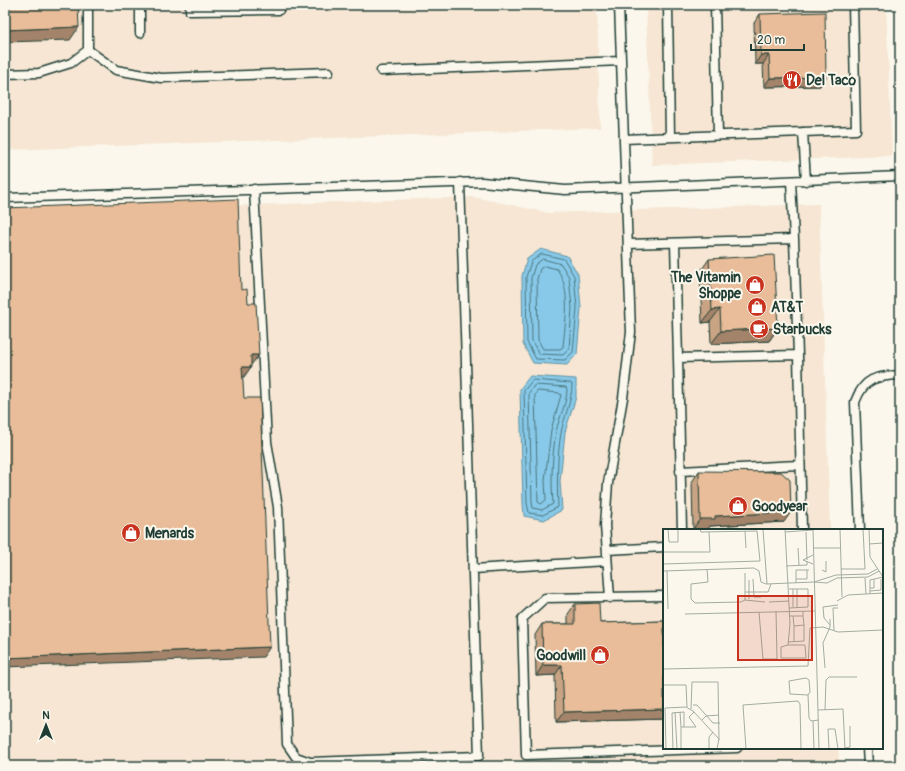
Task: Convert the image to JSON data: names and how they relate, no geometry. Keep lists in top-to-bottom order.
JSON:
{
  "places": {
    "restaurant": ["Del Taco"],
    "shop": [
      "The Vitamin Shoppe",
      "AT&T",
      "Goodyear",
      "Menards",
      "Goodwill"
    ],
    "cafe": ["Starbucks"]
  },
  "scale_bar": "20 m",
  "north": "top"
}
